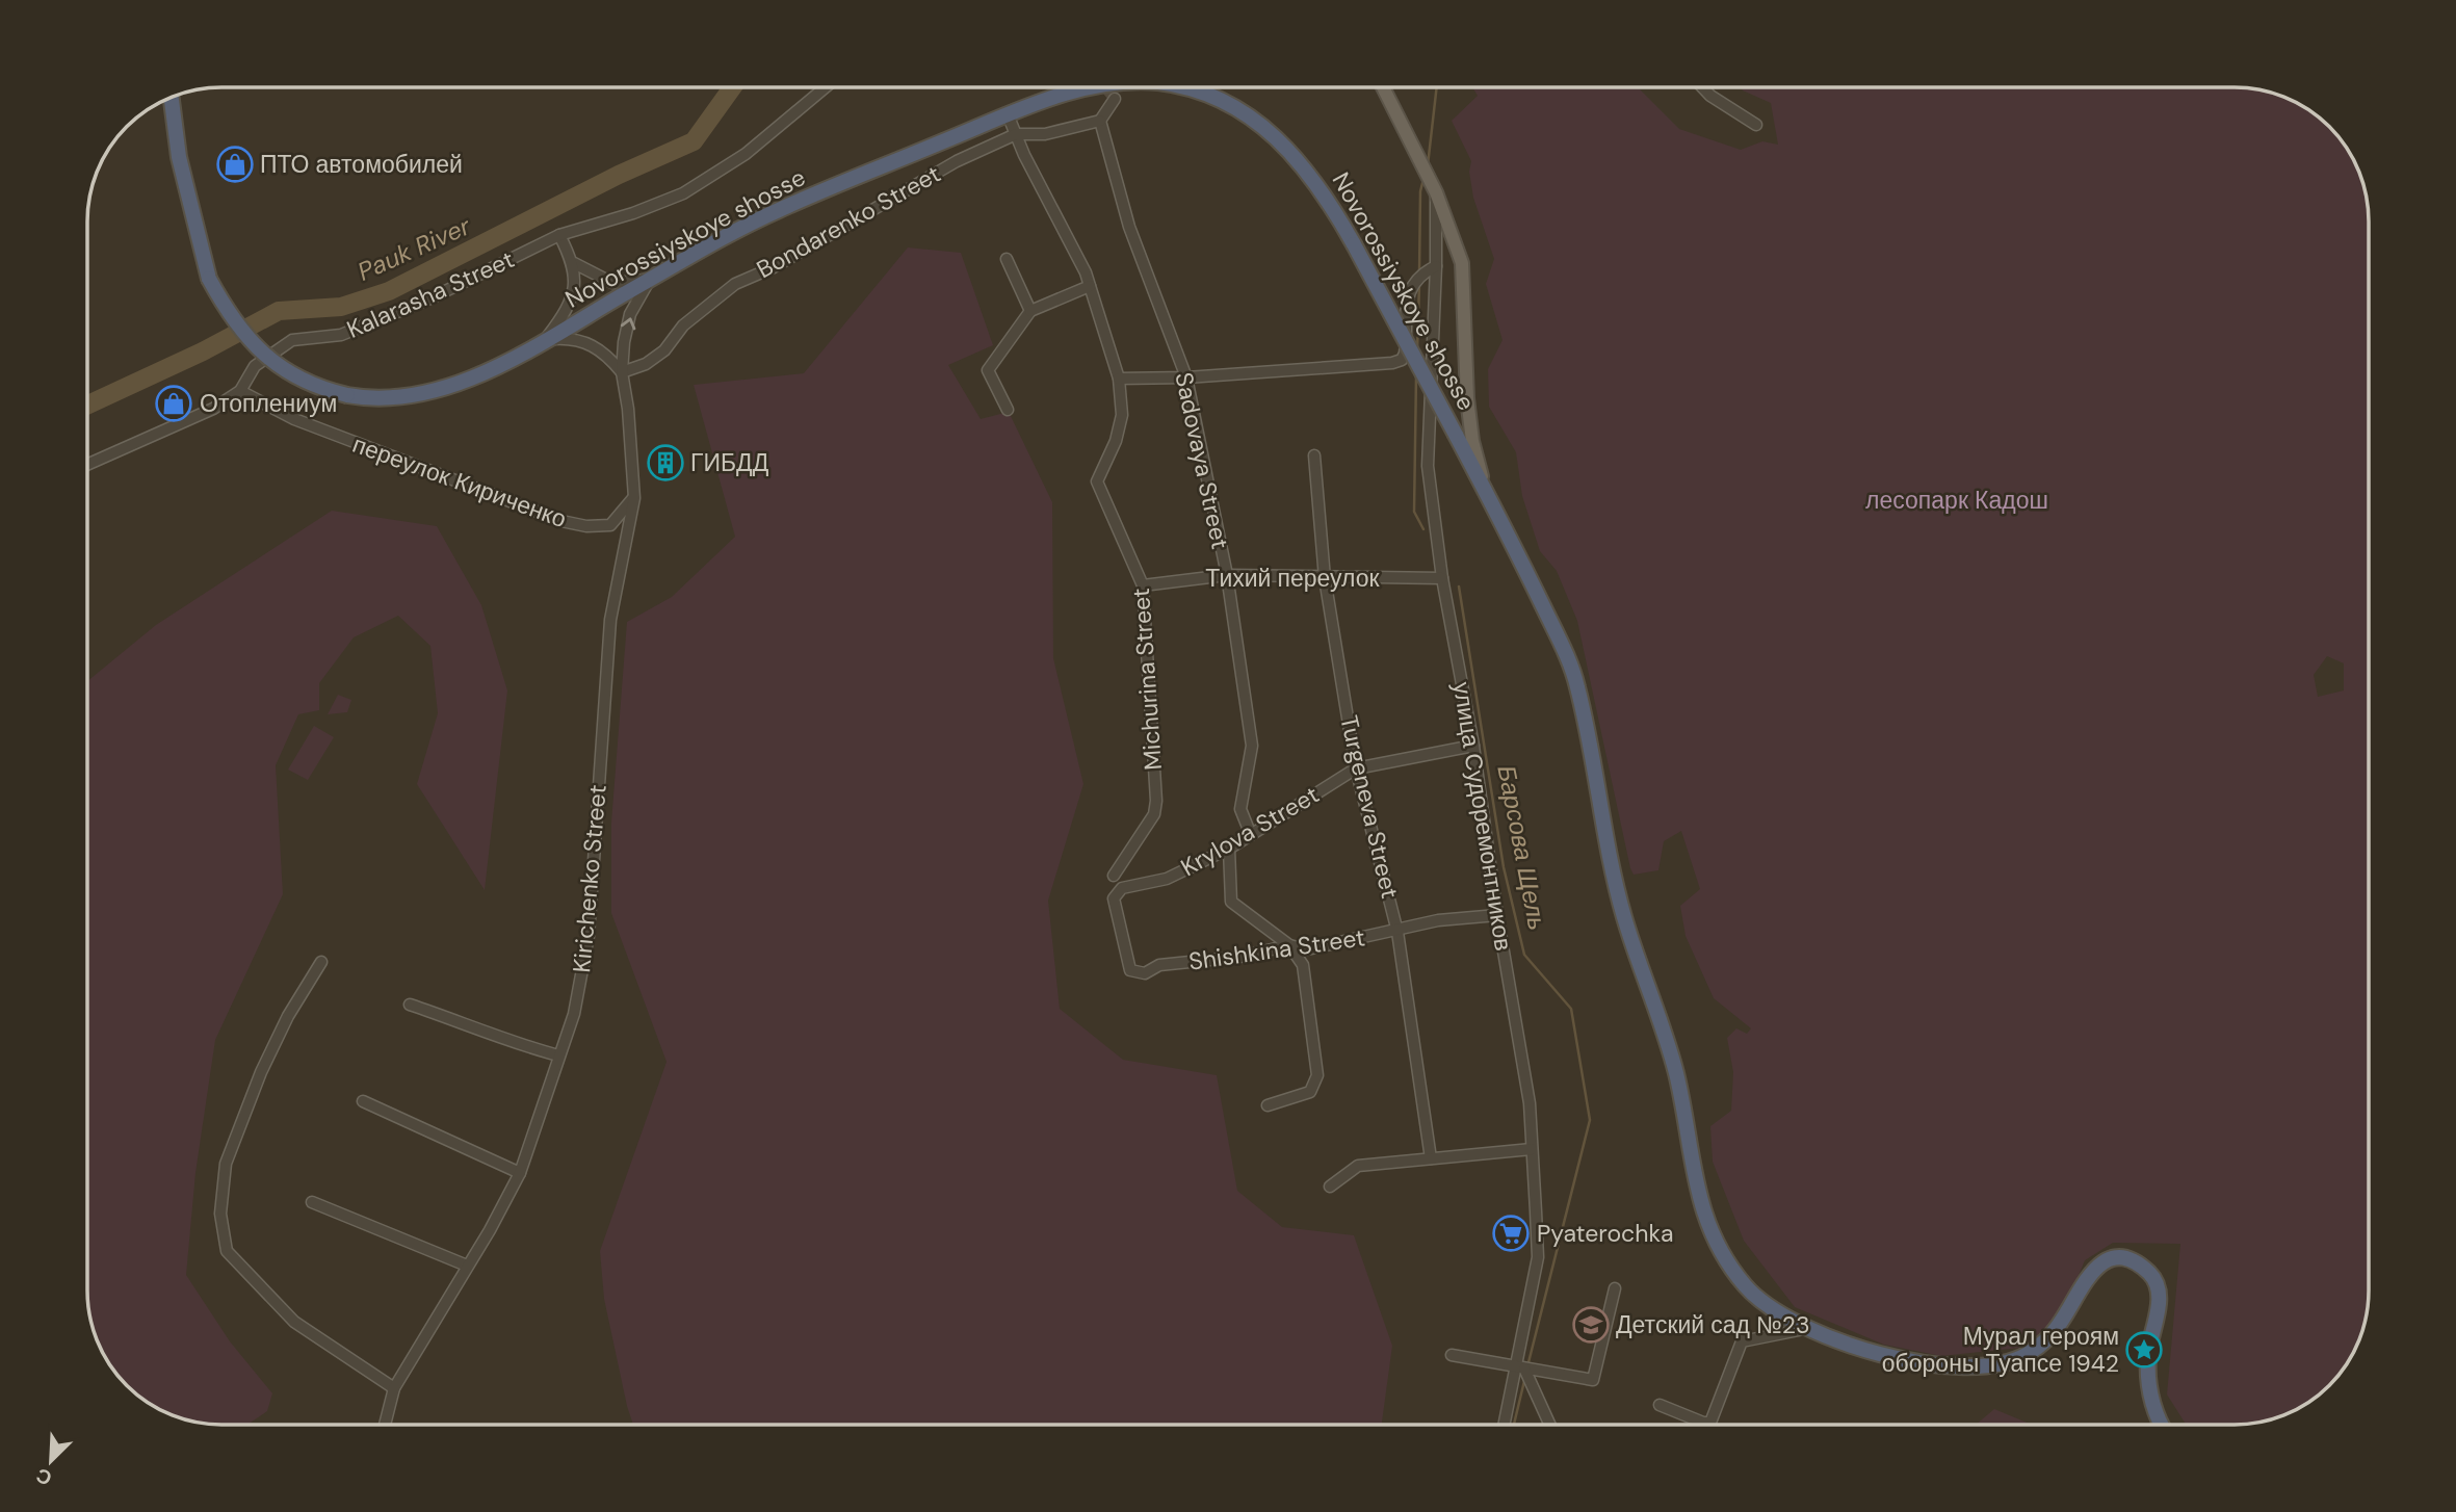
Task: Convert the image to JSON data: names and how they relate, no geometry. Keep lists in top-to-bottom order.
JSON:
{
  "streets": {
    "highway": ["Novorossiyskoye shosse"],
    "street": [
      "Bondarenko Street",
      "Kalarasha Street",
      "Sadovaya Street",
      "переулок Кириченко",
      "Тихий переулок",
      "Michurina Street",
      "Turgeneva Street",
      "улица Судоремонтников",
      "Krylova Street",
      "Kirichenko Street",
      "Shishkina Street"
    ]
  },
  "crossings": [
    ["Bondarenko Street", "Sadovaya Street"],
    ["Bondarenko Street", "Michurina Street"],
    ["Bondarenko Street", "Kirichenko Street"],
    ["Novorossiyskoye shosse", "Michurina Street"],
    ["Novorossiyskoye shosse", "Kirichenko Street"],
    ["Kalarasha Street", "переулок Кириченко"],
    ["Sadovaya Street", "Тихий переулок"],
    ["Sadovaya Street", "Krylova Street"],
    ["переулок Кириченко", "Kirichenko Street"],
    ["Тихий переулок", "Michurina Street"],
    ["Тихий переулок", "Turgeneva Street"],
    ["Тихий переулок", "улица Судоремонтников"],
    ["Turgeneva Street", "Krylova Street"],
    ["Turgeneva Street", "Shishkina Street"],
    ["улица Судоремонтников", "Krylova Street"],
    ["улица Судоремонтников", "Shishkina Street"],
    ["Krylova Street", "Shishkina Street"]
  ],
  "water": ["Pauk River", "Барсова Щель"],
  "parks": ["лесопарк Кадош"],
  "places": {
    "shop": ["ПТО автомобилей", "Отоплениум"],
    "building": ["ГИБДД"],
    "supermarket": ["Pyaterochka"],
    "school or university": ["Детский сад №23"],
    "place": ["Мурал героям обороны Туапсе 1942"]
  },
  "north": "bottom left"
}
